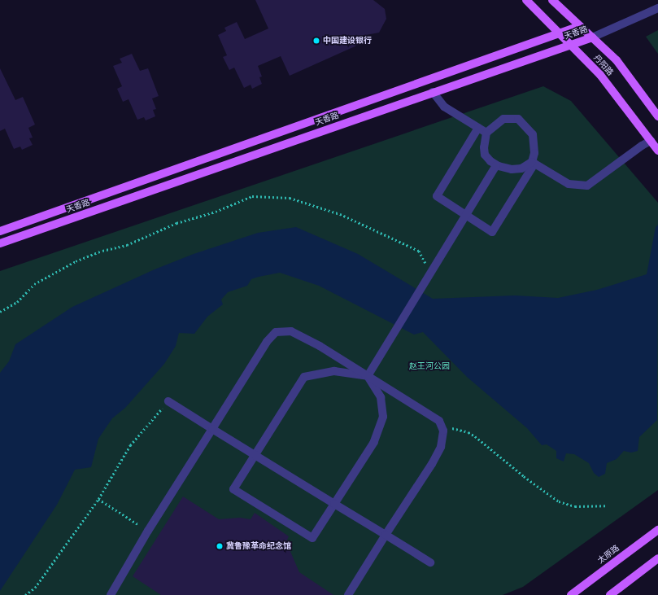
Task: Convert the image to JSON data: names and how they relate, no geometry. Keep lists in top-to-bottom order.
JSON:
{
  "streets": {
    "main road": ["天香路", "丹阳路", "太原路"]
  },
  "crossings": [
    ["天香路", "丹阳路"]
  ],
  "parks": ["赵王河公园"],
  "places": ["中国建设银行", "冀鲁豫革命纪念馆"]
}
